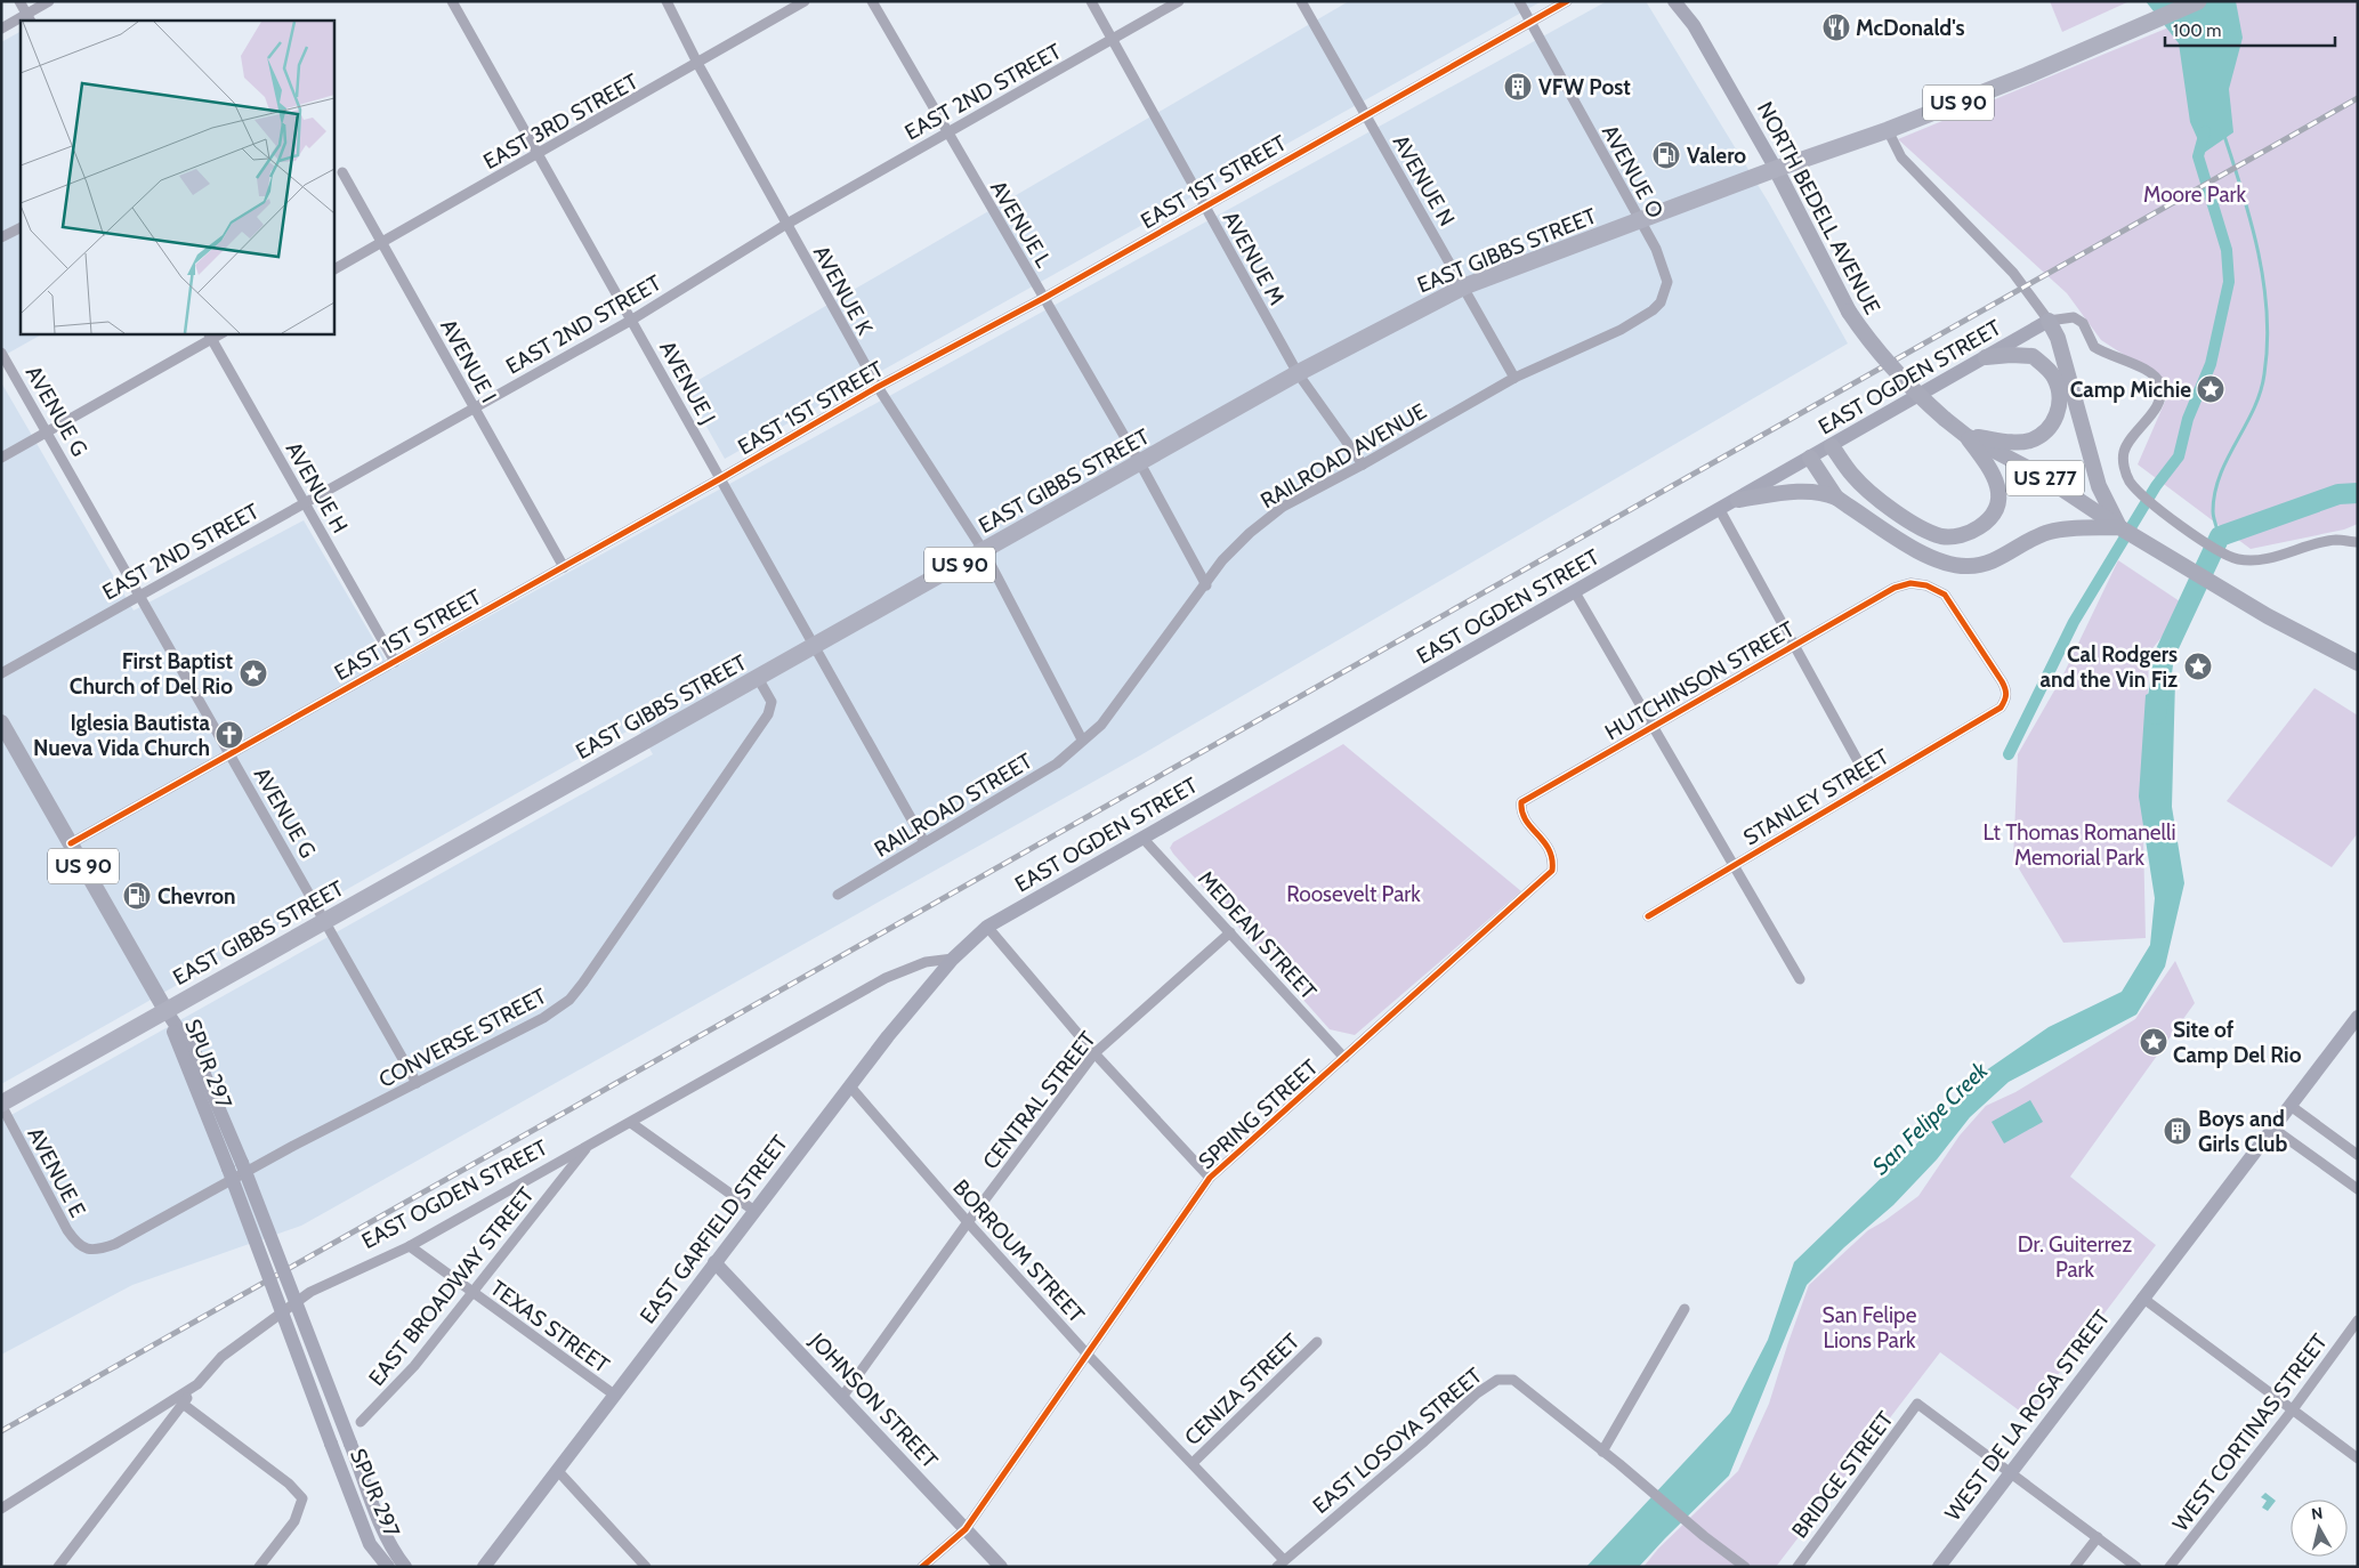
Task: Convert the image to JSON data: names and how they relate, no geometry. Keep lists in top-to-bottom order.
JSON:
{
  "streets": {
    "highway": ["US 90", "EAST GIBBS STREET"],
    "main road": [
      "NORTH BEDELL AVENUE",
      "EAST OGDEN STREET",
      "US 277",
      "SPUR 297",
      "EAST GARFIELD STREET",
      "JOHNSON STREET",
      "WEST DE LA ROSA STREET"
    ],
    "street": [
      "EAST 2ND STREET",
      "EAST 3RD STREET",
      "AVENUE O",
      "AVENUE N",
      "EAST 1ST STREET",
      "AVENUE L",
      "AVENUE M",
      "AVENUE K",
      "AVENUE I",
      "AVENUE J",
      "AVENUE G",
      "RAILROAD AVENUE",
      "AVENUE H",
      "HUTCHINSON STREET",
      "STANLEY STREET",
      "RAILROAD STREET",
      "MEDEAN STREET",
      "CONVERSE STREET",
      "CENTRAL STREET",
      "SPRING STREET",
      "AVENUE E",
      "BORROUM STREET",
      "EAST BROADWAY STREET",
      "TEXAS STREET",
      "CENIZA STREET",
      "WEST CORTINAS STREET",
      "EAST LOSOYA STREET",
      "BRIDGE STREET"
    ]
  },
  "crossings": [
    ["EAST 2ND STREET", "AVENUE L"],
    ["EAST 2ND STREET", "AVENUE M"],
    ["EAST 2ND STREET", "AVENUE K"],
    ["EAST 2ND STREET", "AVENUE I"],
    ["EAST 2ND STREET", "AVENUE J"],
    ["EAST 2ND STREET", "AVENUE G"],
    ["EAST 2ND STREET", "AVENUE H"],
    ["US 90", "EAST 1ST STREET"],
    ["US 90", "EAST GIBBS STREET"],
    ["US 90", "SPUR 297"],
    ["EAST 3RD STREET", "AVENUE K"],
    ["EAST 3RD STREET", "AVENUE I"],
    ["EAST 3RD STREET", "AVENUE J"],
    ["AVENUE O", "EAST 1ST STREET"],
    ["AVENUE O", "EAST GIBBS STREET"],
    ["AVENUE O", "RAILROAD AVENUE"],
    ["AVENUE N", "EAST 1ST STREET"],
    ["AVENUE N", "EAST GIBBS STREET"],
    ["AVENUE N", "RAILROAD AVENUE"],
    ["EAST 1ST STREET", "AVENUE L"],
    ["EAST 1ST STREET", "AVENUE M"],
    ["EAST 1ST STREET", "AVENUE K"],
    ["EAST 1ST STREET", "AVENUE I"],
    ["EAST 1ST STREET", "AVENUE J"],
    ["EAST 1ST STREET", "AVENUE G"],
    ["EAST 1ST STREET", "AVENUE H"],
    ["NORTH BEDELL AVENUE", "EAST GIBBS STREET"],
    ["NORTH BEDELL AVENUE", "US 277"],
    ["AVENUE L", "EAST GIBBS STREET"],
    ["AVENUE L", "RAILROAD AVENUE"],
    ["EAST GIBBS STREET", "AVENUE M"],
    ["EAST GIBBS STREET", "AVENUE K"],
    ["EAST GIBBS STREET", "AVENUE J"],
    ["EAST GIBBS STREET", "AVENUE G"],
    ["EAST GIBBS STREET", "CONVERSE STREET"],
    ["EAST GIBBS STREET", "SPUR 297"],
    ["EAST GIBBS STREET", "AVENUE E"],
    ["AVENUE M", "RAILROAD AVENUE"],
    ["AVENUE K", "RAILROAD AVENUE"],
    ["AVENUE K", "RAILROAD STREET"],
    ["EAST OGDEN STREET", "MEDEAN STREET"],
    ["EAST OGDEN STREET", "EAST GARFIELD STREET"],
    ["EAST OGDEN STREET", "EAST BROADWAY STREET"],
    ["EAST OGDEN STREET", "TEXAS STREET"],
    ["AVENUE J", "RAILROAD STREET"],
    ["AVENUE G", "CONVERSE STREET"],
    ["RAILROAD AVENUE", "RAILROAD STREET"],
    ["HUTCHINSON STREET", "STANLEY STREET"],
    ["HUTCHINSON STREET", "SPRING STREET"],
    ["MEDEAN STREET", "CENTRAL STREET"],
    ["MEDEAN STREET", "SPRING STREET"],
    ["CONVERSE STREET", "AVENUE E"],
    ["CENTRAL STREET", "BORROUM STREET"],
    ["CENTRAL STREET", "JOHNSON STREET"],
    ["SPRING STREET", "BORROUM STREET"],
    ["SPRING STREET", "JOHNSON STREET"],
    ["EAST GARFIELD STREET", "BORROUM STREET"],
    ["EAST GARFIELD STREET", "TEXAS STREET"],
    ["EAST GARFIELD STREET", "JOHNSON STREET"],
    ["BORROUM STREET", "CENIZA STREET"],
    ["BORROUM STREET", "EAST LOSOYA STREET"],
    ["EAST BROADWAY STREET", "TEXAS STREET"],
    ["WEST DE LA ROSA STREET", "BRIDGE STREET"]
  ],
  "water": ["San Felipe Creek"],
  "parks": [
    "Moore Park",
    "Lt Thomas Romanelli Memorial Park",
    "Roosevelt Park",
    "Dr. Guiterrez Park",
    "San Felipe Lions Park"
  ],
  "places": {
    "restaurant": ["McDonald's"],
    "building": ["VFW Post", "Boys and Girls Club"],
    "fuel station": ["Valero", "Chevron"],
    "place": [
      "Camp Michie",
      "Cal Rodgers and the Vin Fiz",
      "First Baptist Church of Del Rio",
      "Site of Camp Del Rio"
    ],
    "church": ["Iglesia Bautista Nueva Vida Church"]
  },
  "scale_bar": "100 m",
  "north": "top"
}
